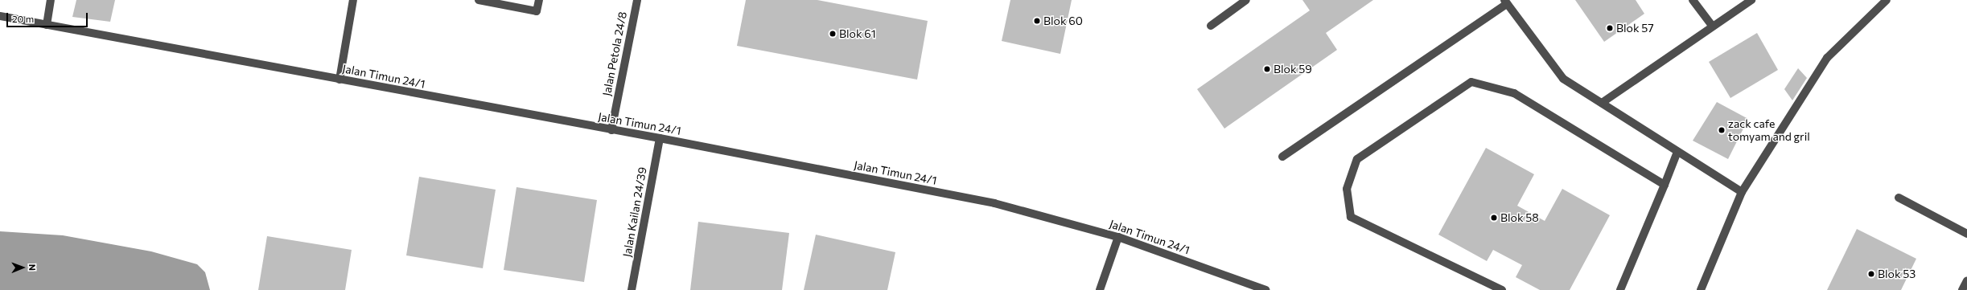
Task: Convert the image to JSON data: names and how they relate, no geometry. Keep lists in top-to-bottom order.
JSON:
{
  "streets": {
    "street": ["Jalan Petola 24/8", "Jalan Timun 24/1", "Jalan Kailan 24/39"]
  },
  "crossings": [
    ["Jalan Petola 24/8", "Jalan Timun 24/1"],
    ["Jalan Timun 24/1", "Jalan Kailan 24/39"]
  ],
  "places": [
    "Blok 60",
    "Blok 57",
    "Blok 61",
    "Blok 59",
    "zack cafe tomyam and gril",
    "Blok 58",
    "Blok 53"
  ],
  "scale_bar": "20 m",
  "north": "right"
}
